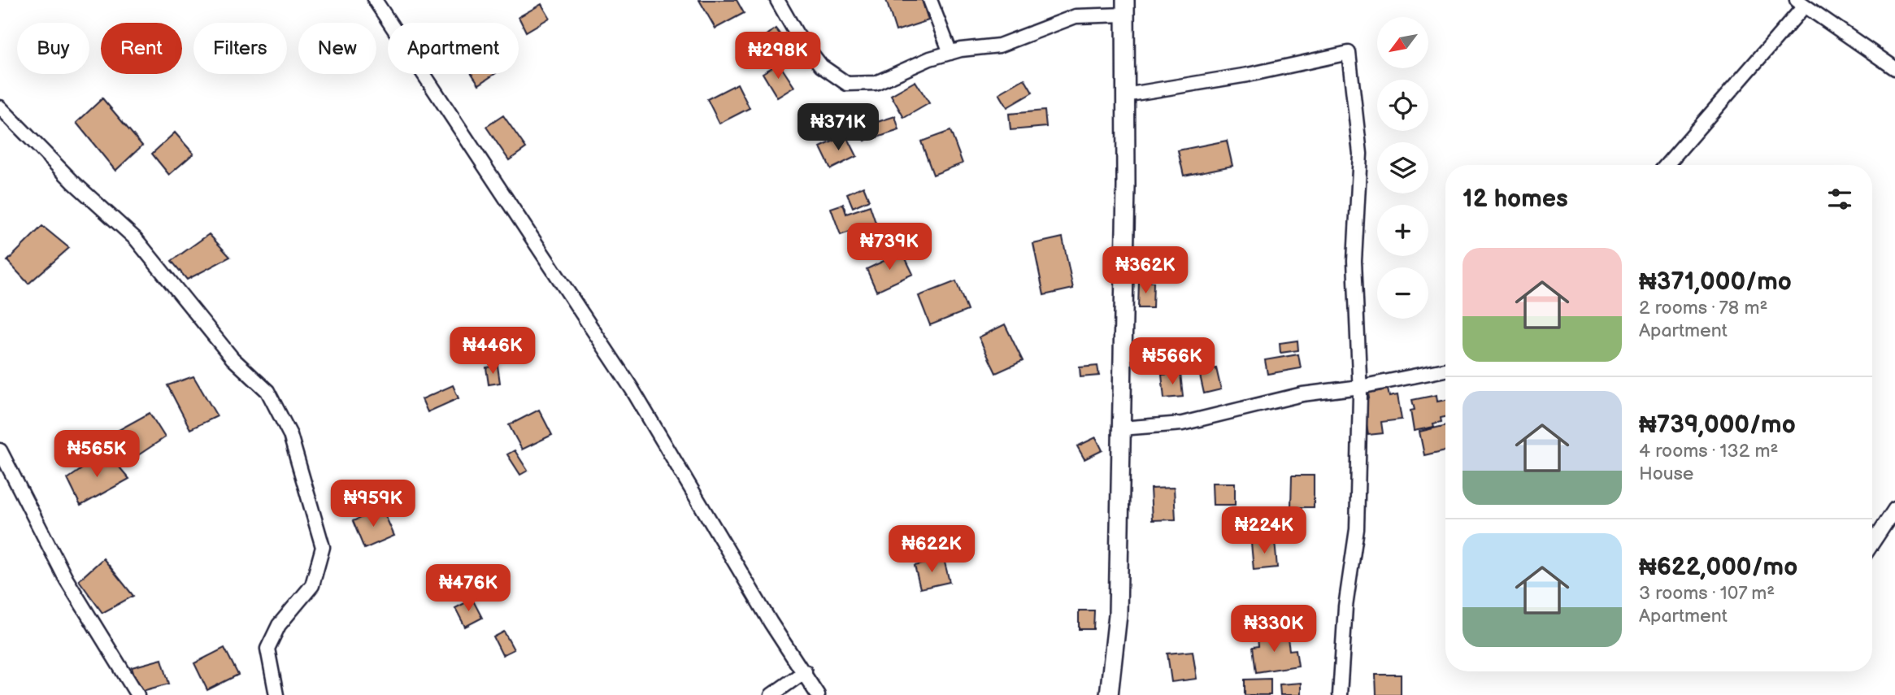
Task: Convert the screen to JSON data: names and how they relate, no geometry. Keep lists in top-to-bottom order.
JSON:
{
  "north": "bottom left",
  "page": {
    "map_buttons": ["+", "−"],
    "chip": [
      "Buy",
      "Rent",
      "Filters",
      "New",
      "Apartment"
    ],
    "price": [
      "₦298K",
      "₦371K",
      "₦739K",
      "₦362K",
      "₦446K",
      "₦566K",
      "₦565K",
      "₦959K",
      "₦224K",
      "₦622K",
      "₦476K",
      "₦330K"
    ],
    "heading": "12 homes",
    "list": [
      {
        "name": "₦371,000/mo",
        "note": "2 rooms · 78 m² · Apartment"
      },
      {
        "name": "₦739,000/mo",
        "note": "4 rooms · 132 m² · House"
      },
      {
        "name": "₦622,000/mo",
        "note": "3 rooms · 107 m² · Apartment"
      }
    ]
  }
}
